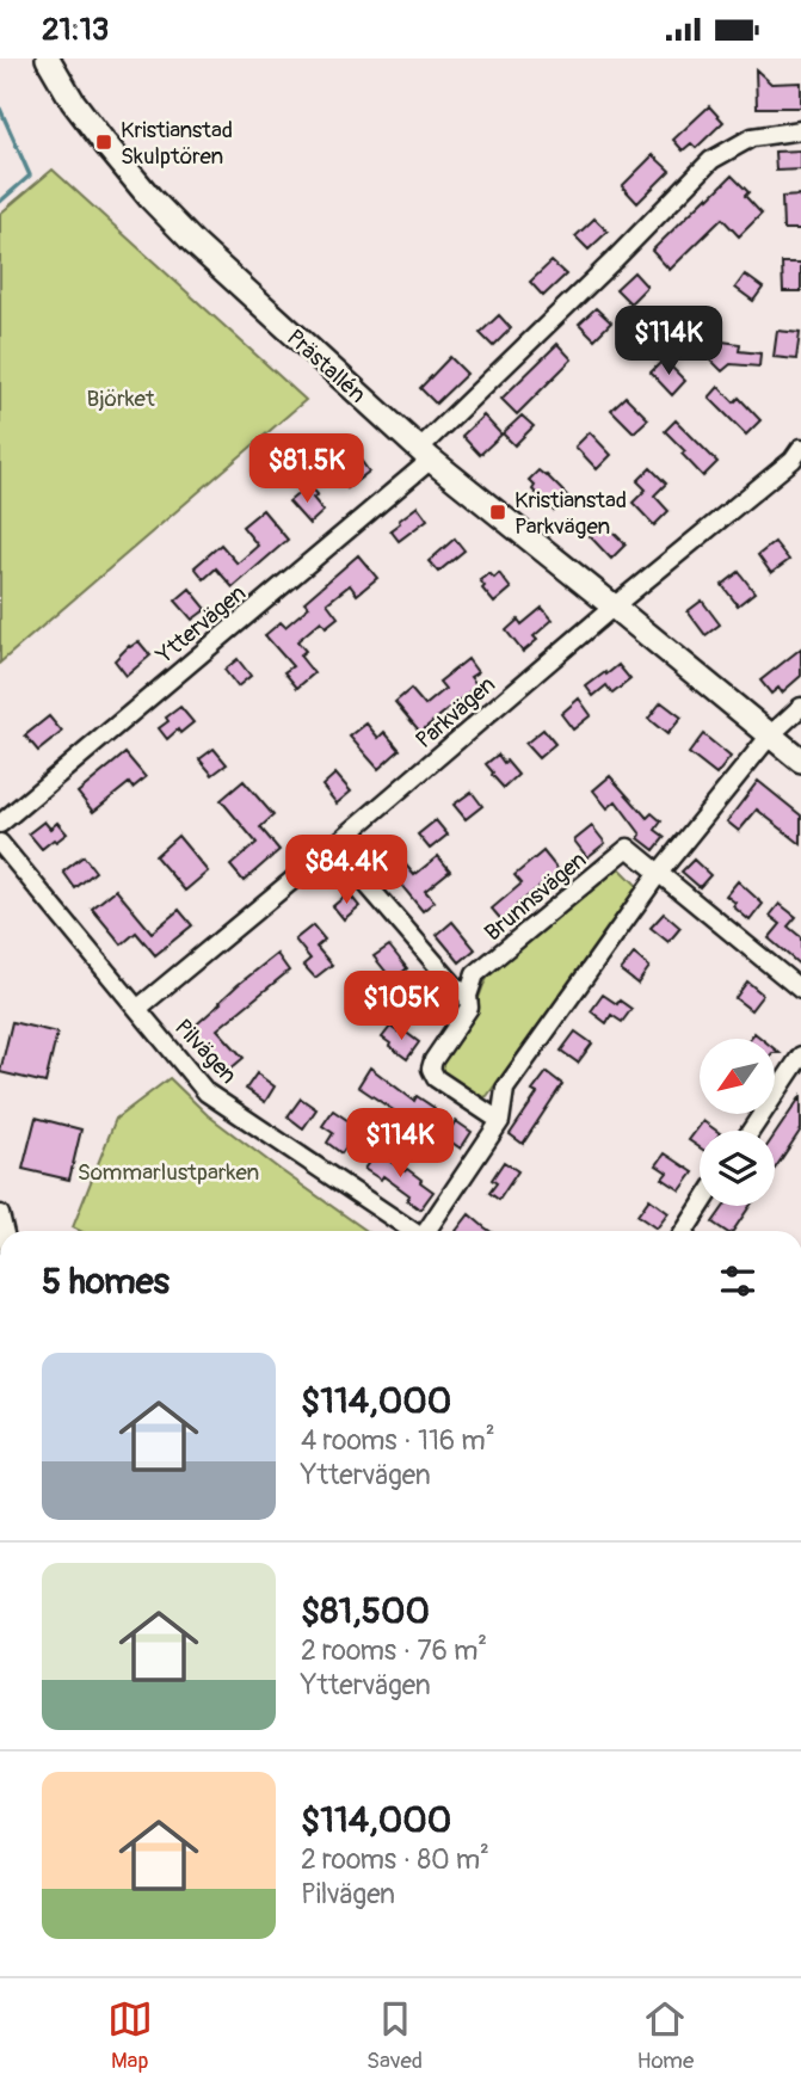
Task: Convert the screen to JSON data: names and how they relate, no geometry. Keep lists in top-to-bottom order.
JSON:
{
  "streets": {
    "street": [
      "Prästallén",
      "Yttervägen",
      "Parkvägen",
      "Brunnsvägen",
      "Pilvägen"
    ]
  },
  "crossings": [
    ["Prästallén", "Yttervägen"],
    ["Prästallén", "Parkvägen"],
    ["Parkvägen", "Pilvägen"]
  ],
  "parks": ["Björket", "Sommarlustparken"],
  "places": {
    "transit": ["Kristianstad Skulptören", "Kristianstad Parkvägen"]
  },
  "north": "bottom left",
  "page": {
    "status": "21:13",
    "price": [
      "$114K",
      "$81.5K",
      "$84.4K",
      "$105K",
      "$114K"
    ],
    "heading": "5 homes",
    "list": [
      {
        "name": "$114,000",
        "note": "4 rooms · 116 m² · Yttervägen"
      },
      {
        "name": "$81,500",
        "note": "2 rooms · 76 m² · Yttervägen"
      },
      {
        "name": "$114,000",
        "note": "2 rooms · 80 m² · Pilvägen"
      }
    ],
    "tabs": ["Map", "Saved", "Home"]
  }
}
